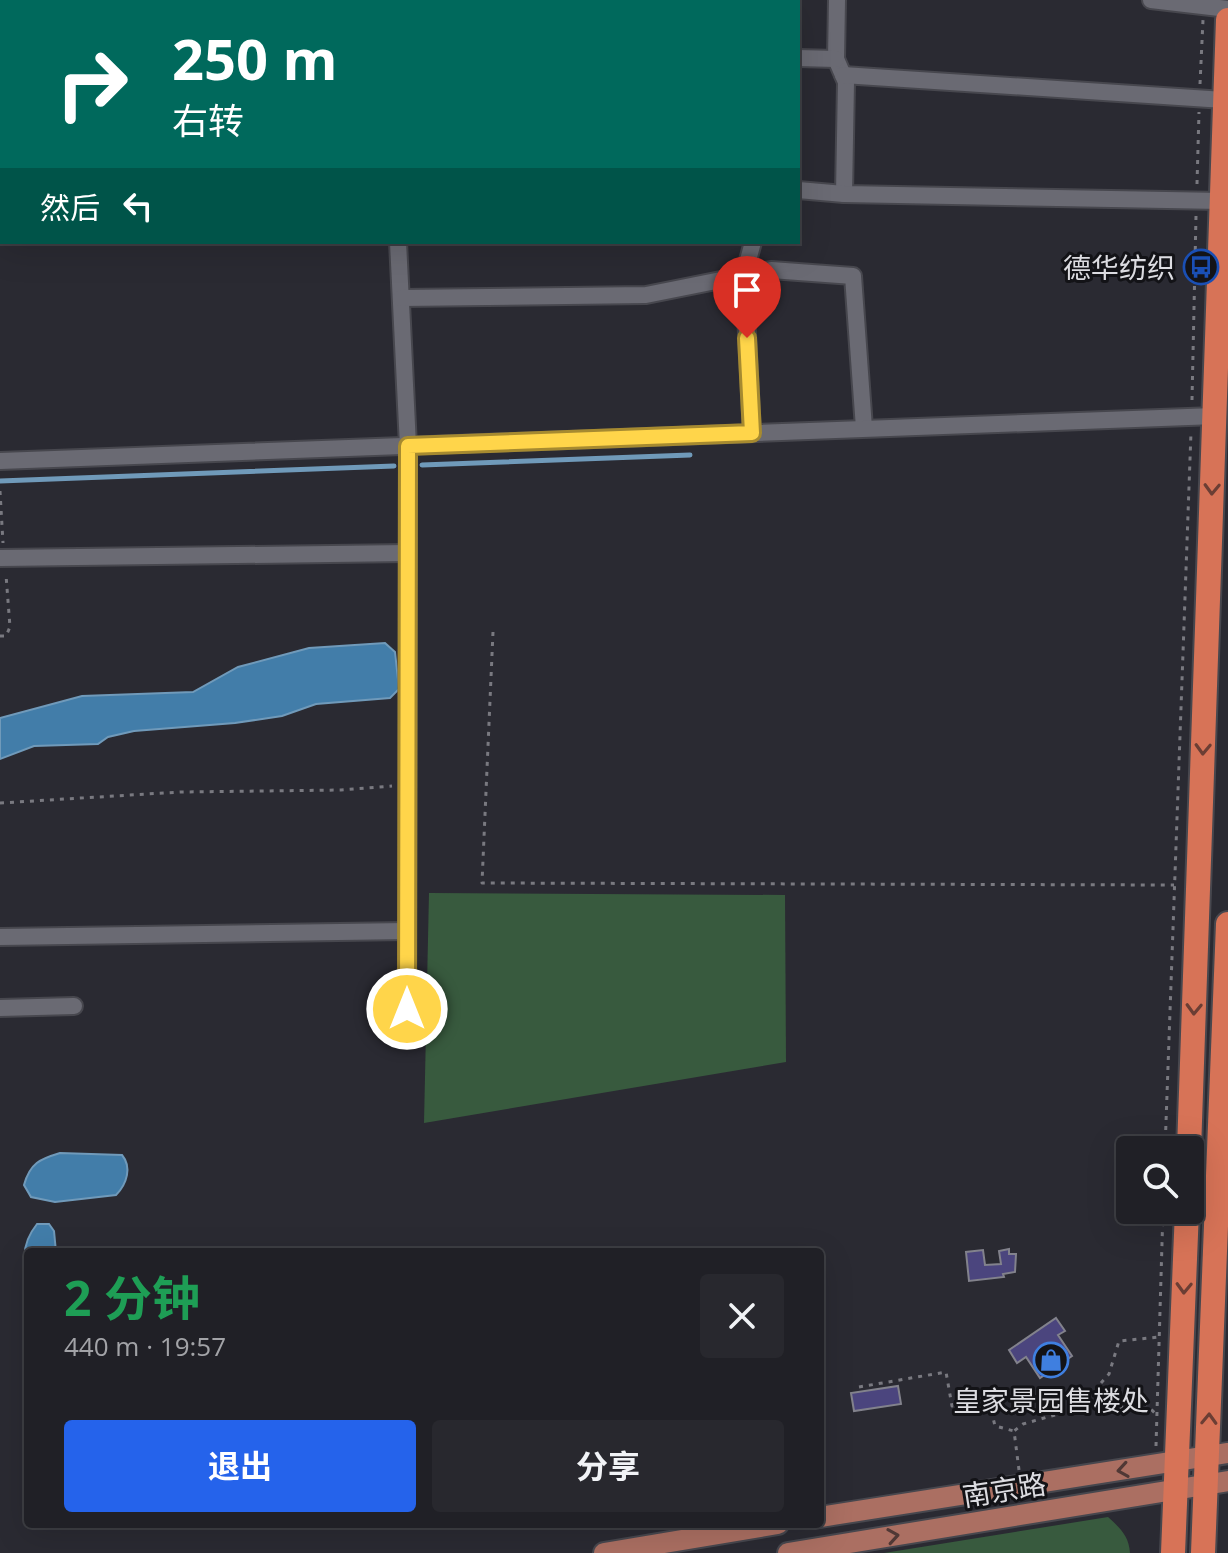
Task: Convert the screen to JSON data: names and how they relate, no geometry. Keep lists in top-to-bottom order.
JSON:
{
  "streets": {
    "main road": ["南京路"]
  },
  "places": {
    "bus stop": ["德华纺织"],
    "shop": ["皇家景园售楼处"]
  },
  "page": {
    "turn": ["250 m", "右转"],
    "then": "然后",
    "heading": ["2 分钟", "440 m · 19:57"],
    "buttons": ["退出", "分享"]
  }
}
